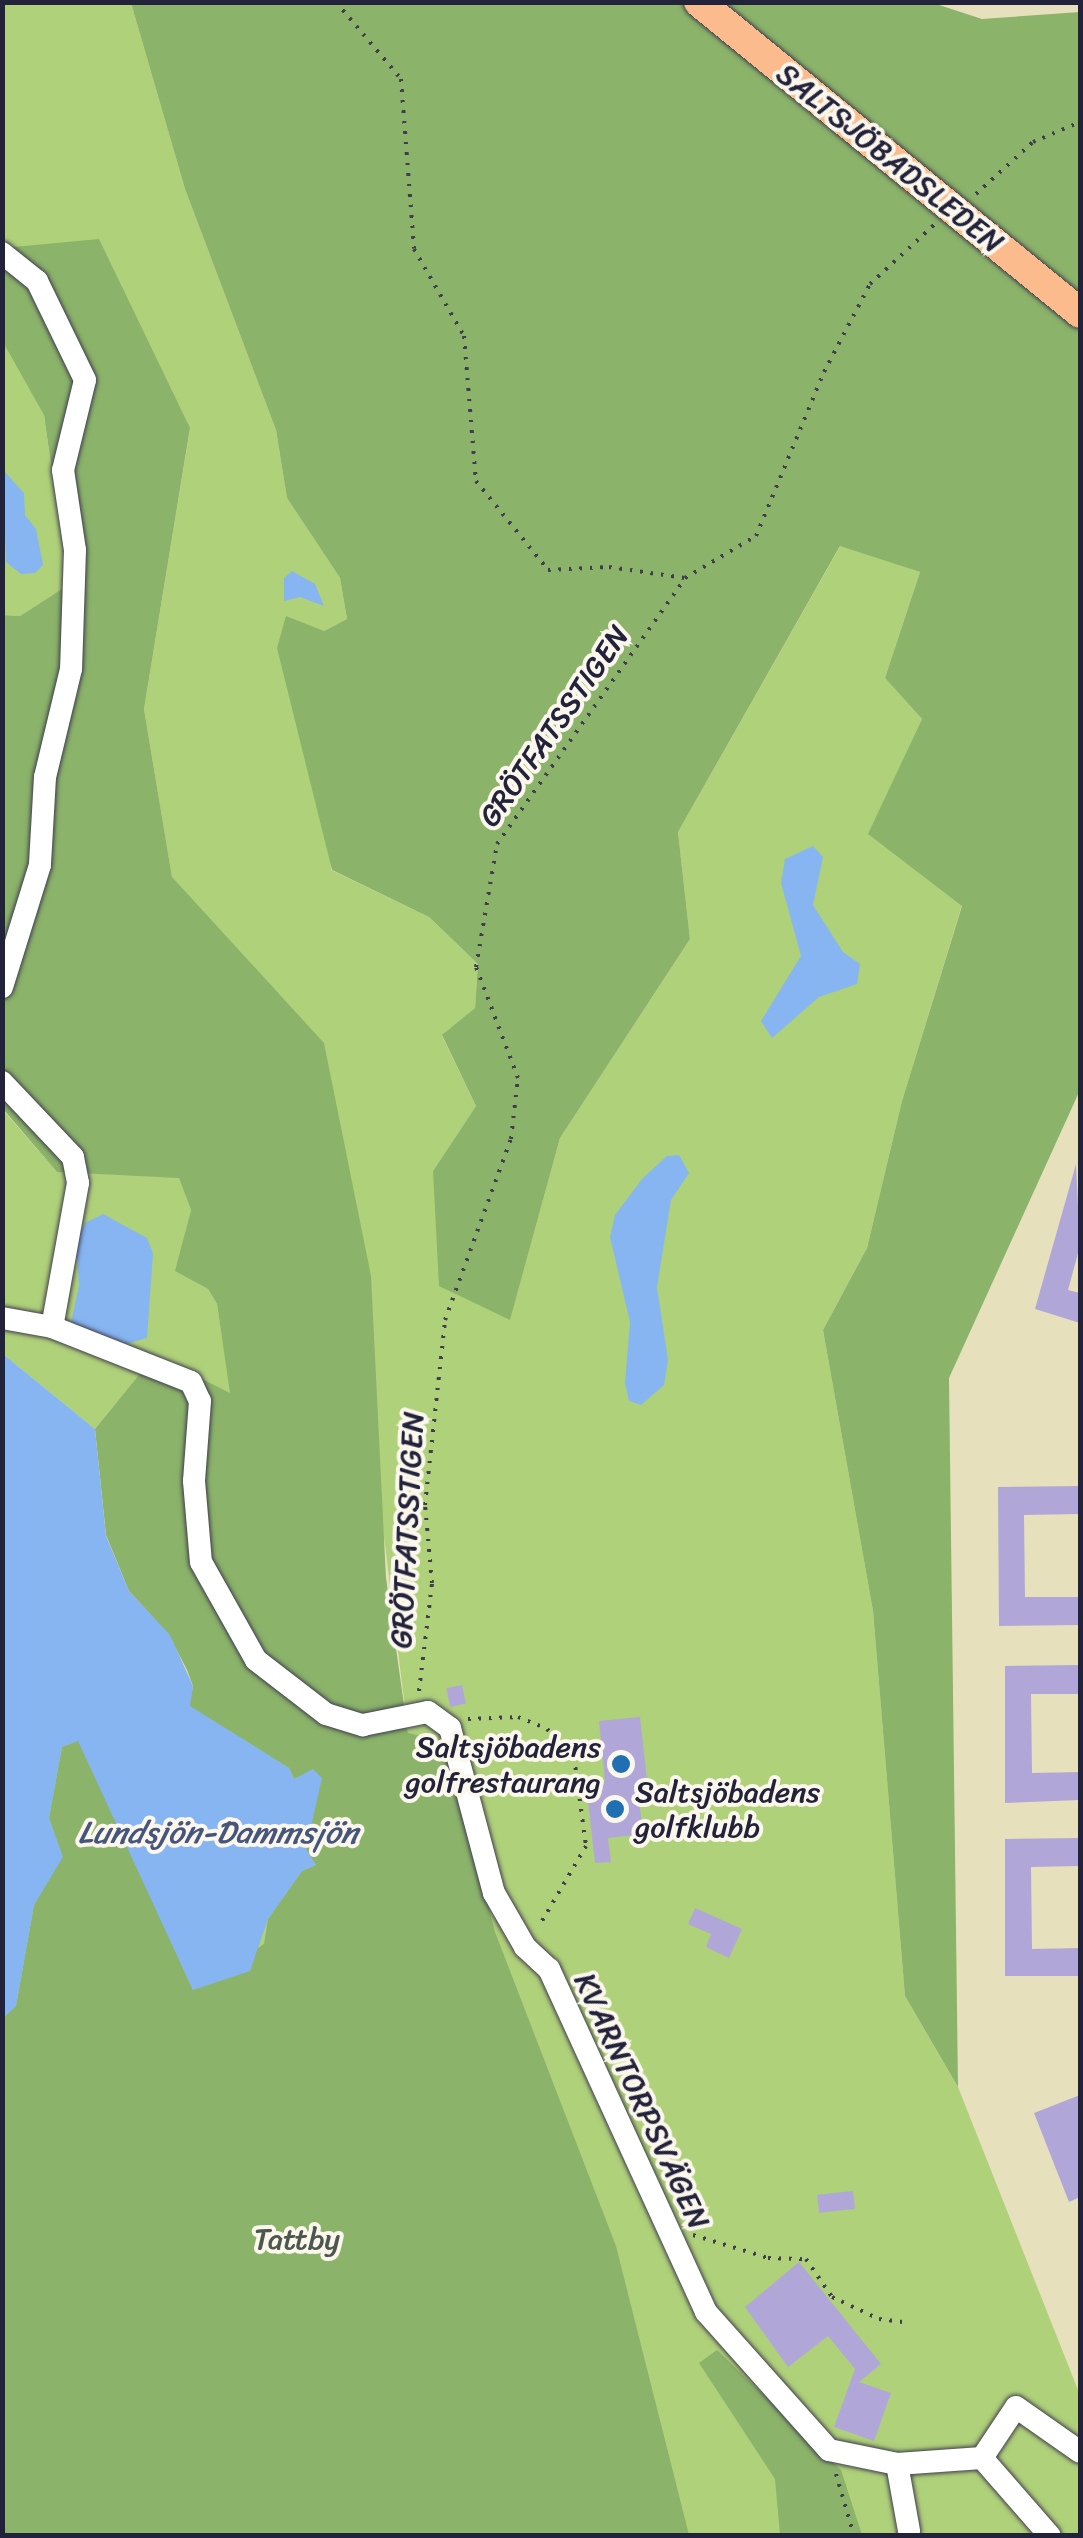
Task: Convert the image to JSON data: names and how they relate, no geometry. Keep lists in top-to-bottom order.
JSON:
{
  "streets": {
    "main road": ["SALTSJÖBADSLEDEN"],
    "lane": ["KVARNTORPSVÄGEN"],
    "path": ["GRÖTFATSSTIGEN"]
  },
  "water": ["Lundsjön-Dammsjön"],
  "parks": ["Tattby"],
  "places": ["Saltsjöbadens golfrestaurang", "Saltsjöbadens golfklubb"]
}
